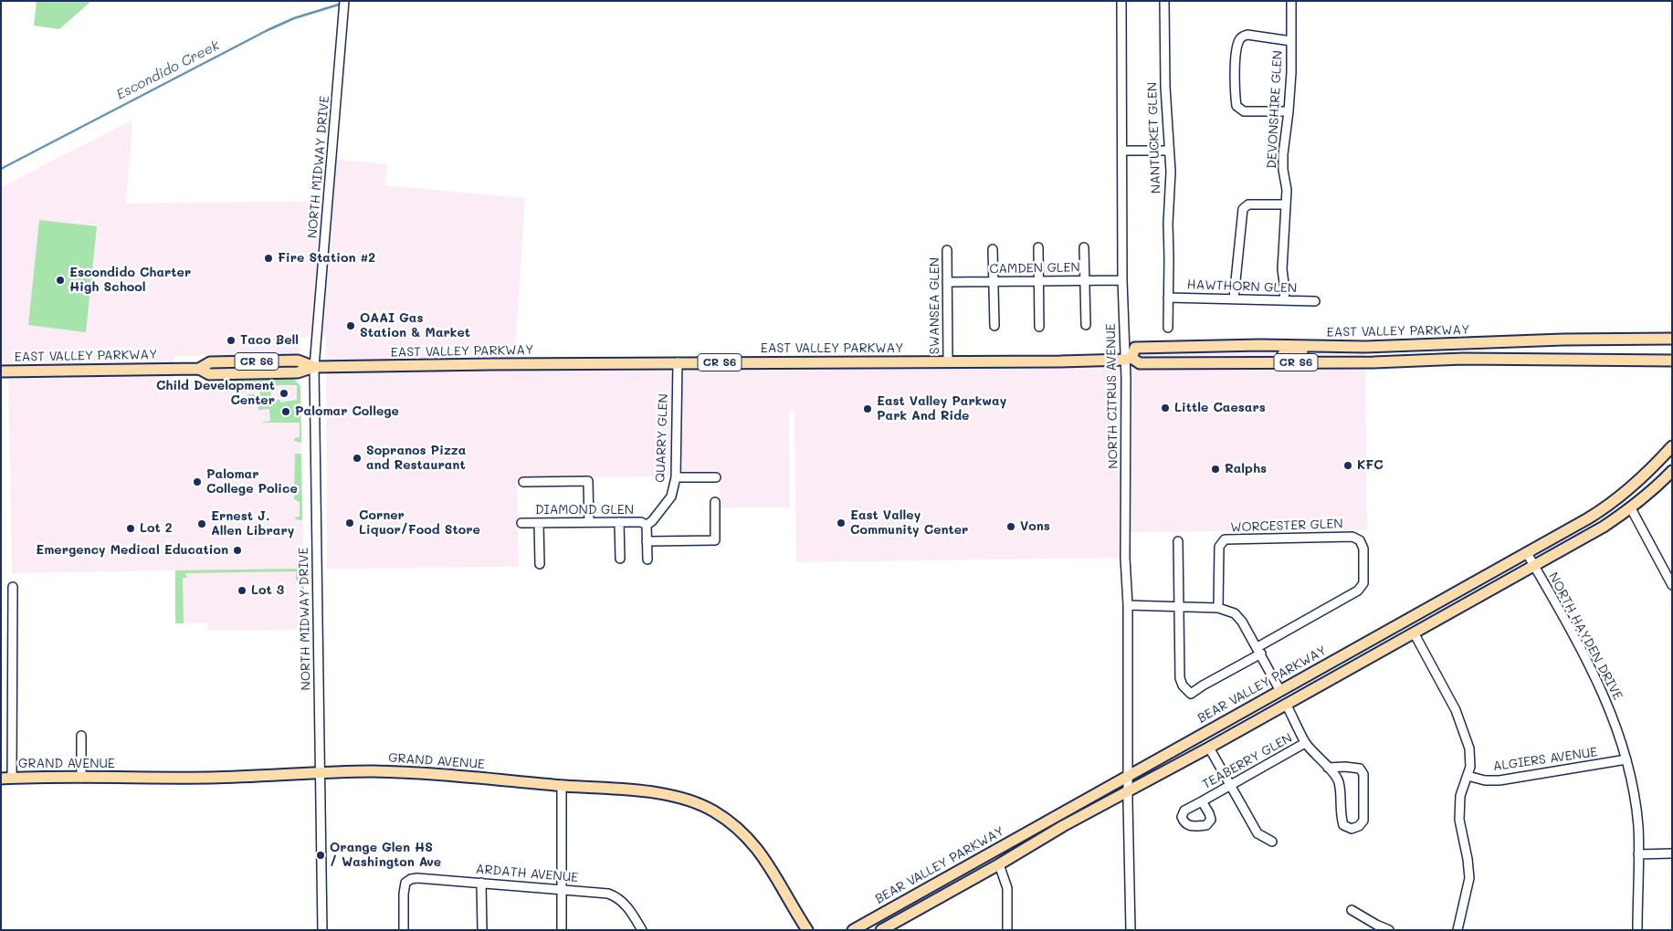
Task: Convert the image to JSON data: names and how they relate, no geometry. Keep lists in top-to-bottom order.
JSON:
{
  "streets": {
    "main road": [
      "EAST VALLEY PARKWAY",
      "CR S6",
      "BEAR VALLEY PARKWAY",
      "GRAND AVENUE"
    ],
    "street": [
      "DEVONSHIRE GLEN",
      "NANTUCKET GLEN",
      "NORTH MIDWAY DRIVE",
      "CAMDEN GLEN",
      "HAWTHORN GLEN",
      "SWANSEA GLEN",
      "NORTH CITRUS AVENUE",
      "QUARRY GLEN",
      "DIAMOND GLEN",
      "WORCESTER GLEN",
      "NORTH HAYDEN DRIVE",
      "ALGIERS AVENUE",
      "TEABERRY GLEN",
      "ARDATH AVENUE"
    ]
  },
  "crossings": [
    ["DEVONSHIRE GLEN", "HAWTHORN GLEN"],
    ["NANTUCKET GLEN", "HAWTHORN GLEN"],
    ["NORTH MIDWAY DRIVE", "EAST VALLEY PARKWAY"],
    ["NORTH MIDWAY DRIVE", "GRAND AVENUE"],
    ["CAMDEN GLEN", "SWANSEA GLEN"],
    ["CAMDEN GLEN", "NORTH CITRUS AVENUE"],
    ["SWANSEA GLEN", "EAST VALLEY PARKWAY"],
    ["EAST VALLEY PARKWAY", "NORTH CITRUS AVENUE"],
    ["EAST VALLEY PARKWAY", "QUARRY GLEN"],
    ["NORTH CITRUS AVENUE", "BEAR VALLEY PARKWAY"],
    ["QUARRY GLEN", "DIAMOND GLEN"],
    ["NORTH HAYDEN DRIVE", "BEAR VALLEY PARKWAY"],
    ["NORTH HAYDEN DRIVE", "ALGIERS AVENUE"]
  ],
  "water": ["Escondido Creek"],
  "places": [
    "Fire Station #2",
    "Escondido Charter High School",
    "OAAI Gas Station & Market",
    "Taco Bell",
    "Child Development Center",
    "Little Caesars",
    "East Valley Parkway Park And Ride",
    "Palomar College",
    "Sopranos Pizza and Restaurant",
    "KFC",
    "Ralphs",
    "Palomar College Police",
    "Corner Liquor/Food Store",
    "East Valley Community Center",
    "Ernest J. Allen Library",
    "Vons",
    "Lot 2",
    "Emergency Medical Education",
    "Lot 3",
    "Orange Glen HS / Washington Ave"
  ]
}
